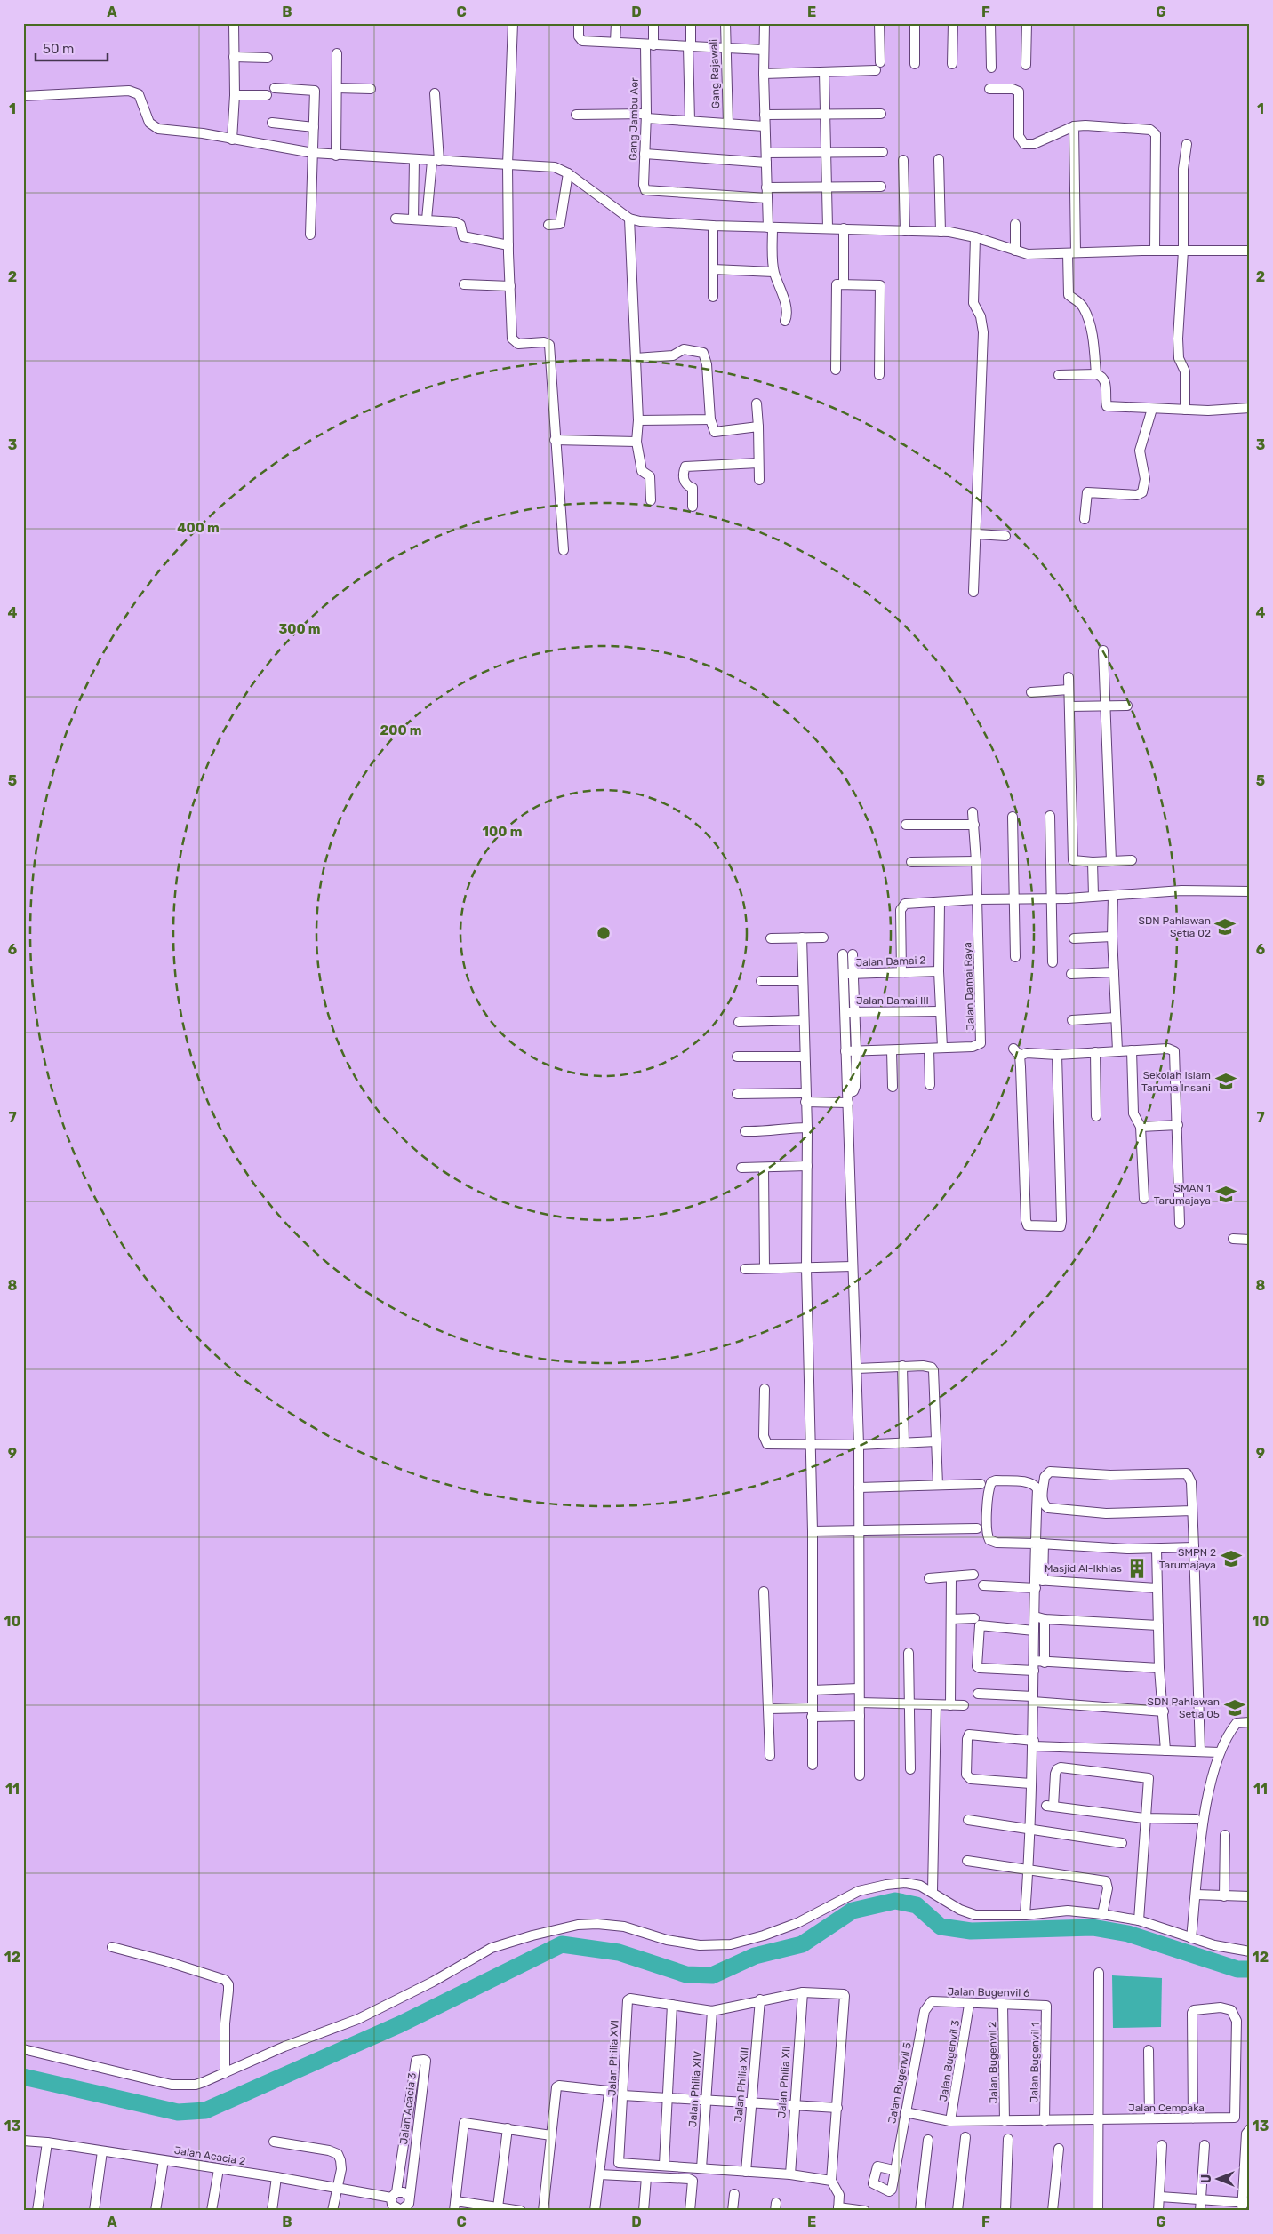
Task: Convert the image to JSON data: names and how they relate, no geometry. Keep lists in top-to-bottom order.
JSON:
{
  "streets": {
    "street": [
      "Gang Rajawali",
      "Gang Jambu Aer",
      "Jalan Damai 2",
      "Jalan Damai Raya",
      "Jalan Damai III",
      "Jalan Bugenvil 6",
      "Jalan Philia XVI",
      "Jalan Bugenvil 3",
      "Jalan Bugenvil 2",
      "Jalan Bugenvil 1",
      "Jalan Philia XII",
      "Jalan Bugenvil 5",
      "Jalan Philia XIII",
      "Jalan Philia XIV",
      "Jalan Cempaka",
      "Jalan Acacia 3",
      "Jalan Acacia 2"
    ]
  },
  "crossings": [
    ["Jalan Bugenvil 6", "Jalan Bugenvil 3"],
    ["Jalan Bugenvil 6", "Jalan Bugenvil 2"],
    ["Jalan Bugenvil 6", "Jalan Bugenvil 1"],
    ["Jalan Bugenvil 6", "Jalan Bugenvil 5"],
    ["Jalan Bugenvil 3", "Jalan Cempaka"],
    ["Jalan Bugenvil 2", "Jalan Cempaka"],
    ["Jalan Bugenvil 1", "Jalan Cempaka"],
    ["Jalan Bugenvil 5", "Jalan Cempaka"],
    ["Jalan Acacia 3", "Jalan Acacia 2"]
  ],
  "places": {
    "school or university": [
      "SDN Pahlawan Setia 02",
      "Sekolah Islam Taruma Insani",
      "SMAN 1 Tarumajaya",
      "SMPN 2 Tarumajaya",
      "SDN Pahlawan Setia 05"
    ],
    "building": ["Masjid Al-Ikhlas"]
  },
  "scale_bar": "50 m",
  "north": "left",
  "grid": {
    "columns": [
      "A",
      "B",
      "C",
      "D",
      "E",
      "F",
      "G"
    ],
    "rows": [
      "1",
      "2",
      "3",
      "4",
      "5",
      "6",
      "7",
      "8",
      "9",
      "10",
      "11",
      "12",
      "13"
    ]
  },
  "rings": [
    "400 m",
    "300 m",
    "200 m",
    "100 m"
  ]
}
